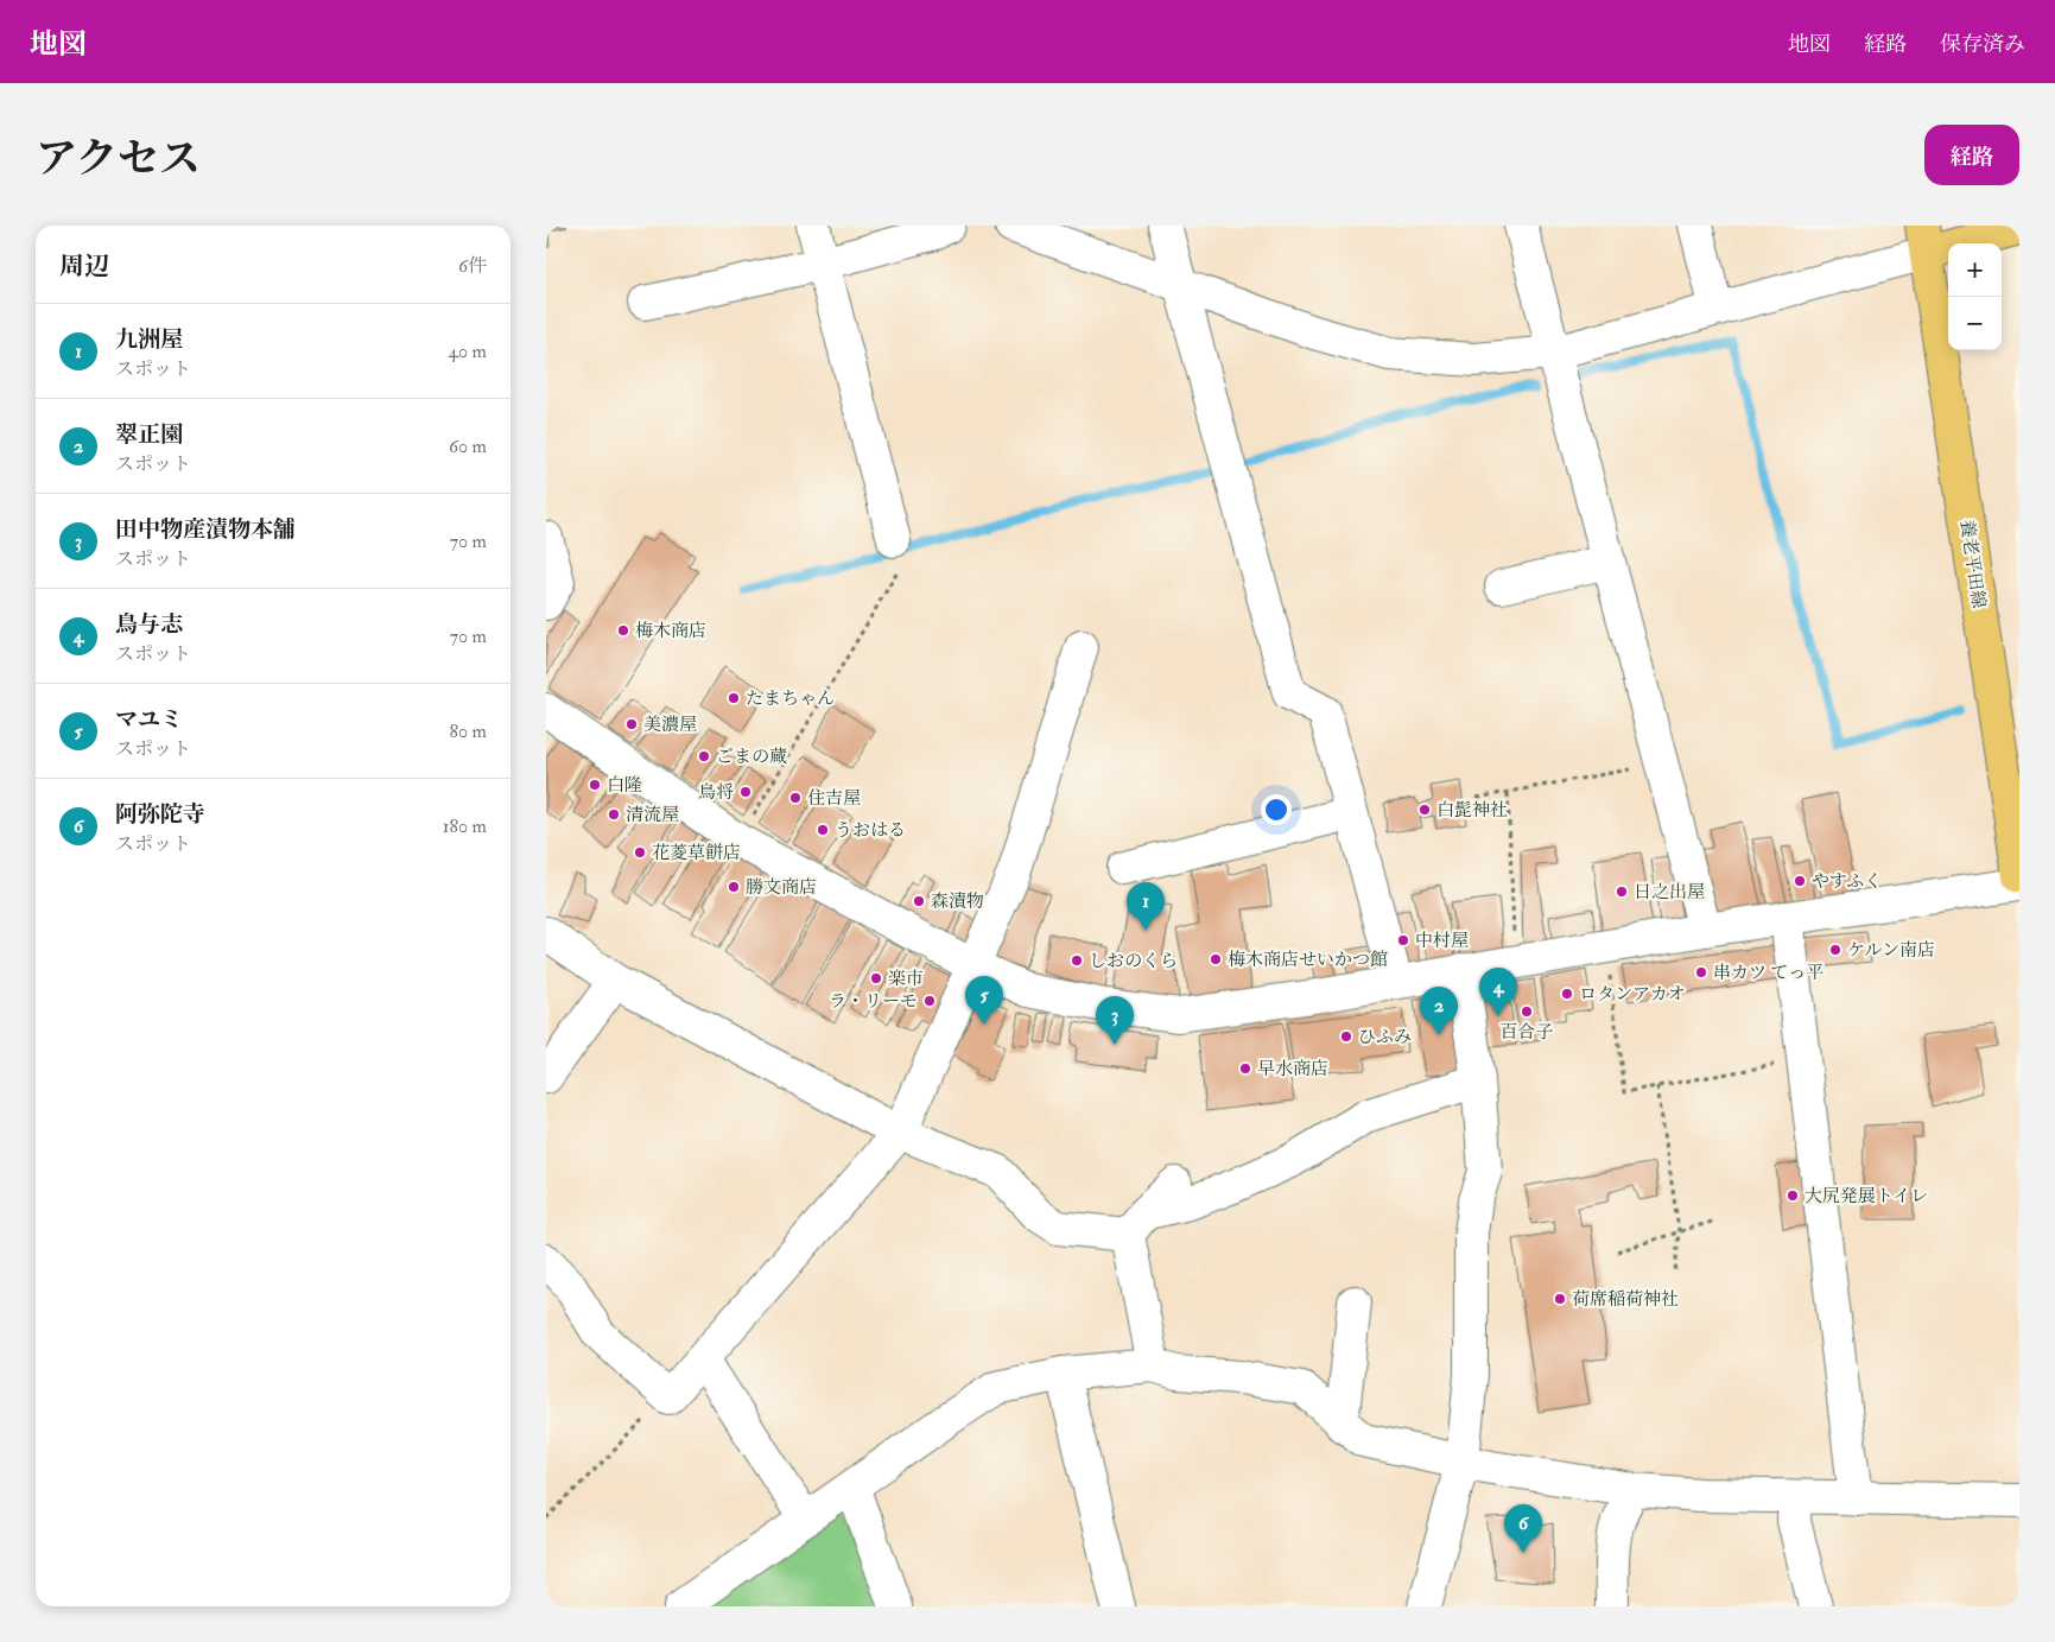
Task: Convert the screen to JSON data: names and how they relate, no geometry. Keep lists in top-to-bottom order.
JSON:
{
  "streets": {
    "main road": ["養老平田線"]
  },
  "places": [
    "梅木商店",
    "たまちゃん",
    "美濃屋",
    "ごまの蔵",
    "白隆",
    "鳥将",
    "住吉屋",
    "白髭神社",
    "清流屋",
    "うおはる",
    "花菱草餅店",
    "やすふく",
    "勝文商店",
    "日之出屋",
    "森漬物",
    "中村屋",
    "ケルン南店",
    "梅木商店せいかつ館",
    "しおのくら",
    "串カツ てっ平",
    "楽市",
    "ロタンアカオ",
    "ラ・リーモ",
    "百合子",
    "ひふみ",
    "早水商店",
    "大尻発展トイレ",
    "荷席稲荷神社"
  ],
  "page": {
    "header": "地図",
    "nav": ["地図", "経路", "保存済み"],
    "title": "アクセス",
    "buttons": "経路",
    "heading": ["周辺", "6件"],
    "map_buttons": ["+", "−"],
    "list": [
      {
        "mark": "1",
        "name": "九洲屋",
        "note": "スポット",
        "value": "40 m"
      },
      {
        "mark": "2",
        "name": "翠正園",
        "note": "スポット",
        "value": "60 m"
      },
      {
        "mark": "3",
        "name": "田中物産漬物本舗",
        "note": "スポット",
        "value": "70 m"
      },
      {
        "mark": "4",
        "name": "鳥与志",
        "note": "スポット",
        "value": "70 m"
      },
      {
        "mark": "5",
        "name": "マユミ",
        "note": "スポット",
        "value": "80 m"
      },
      {
        "mark": "6",
        "name": "阿弥陀寺",
        "note": "スポット",
        "value": "180 m"
      }
    ],
    "pins": [
      "1",
      "4",
      "5",
      "2",
      "3",
      "6"
    ]
  }
}
